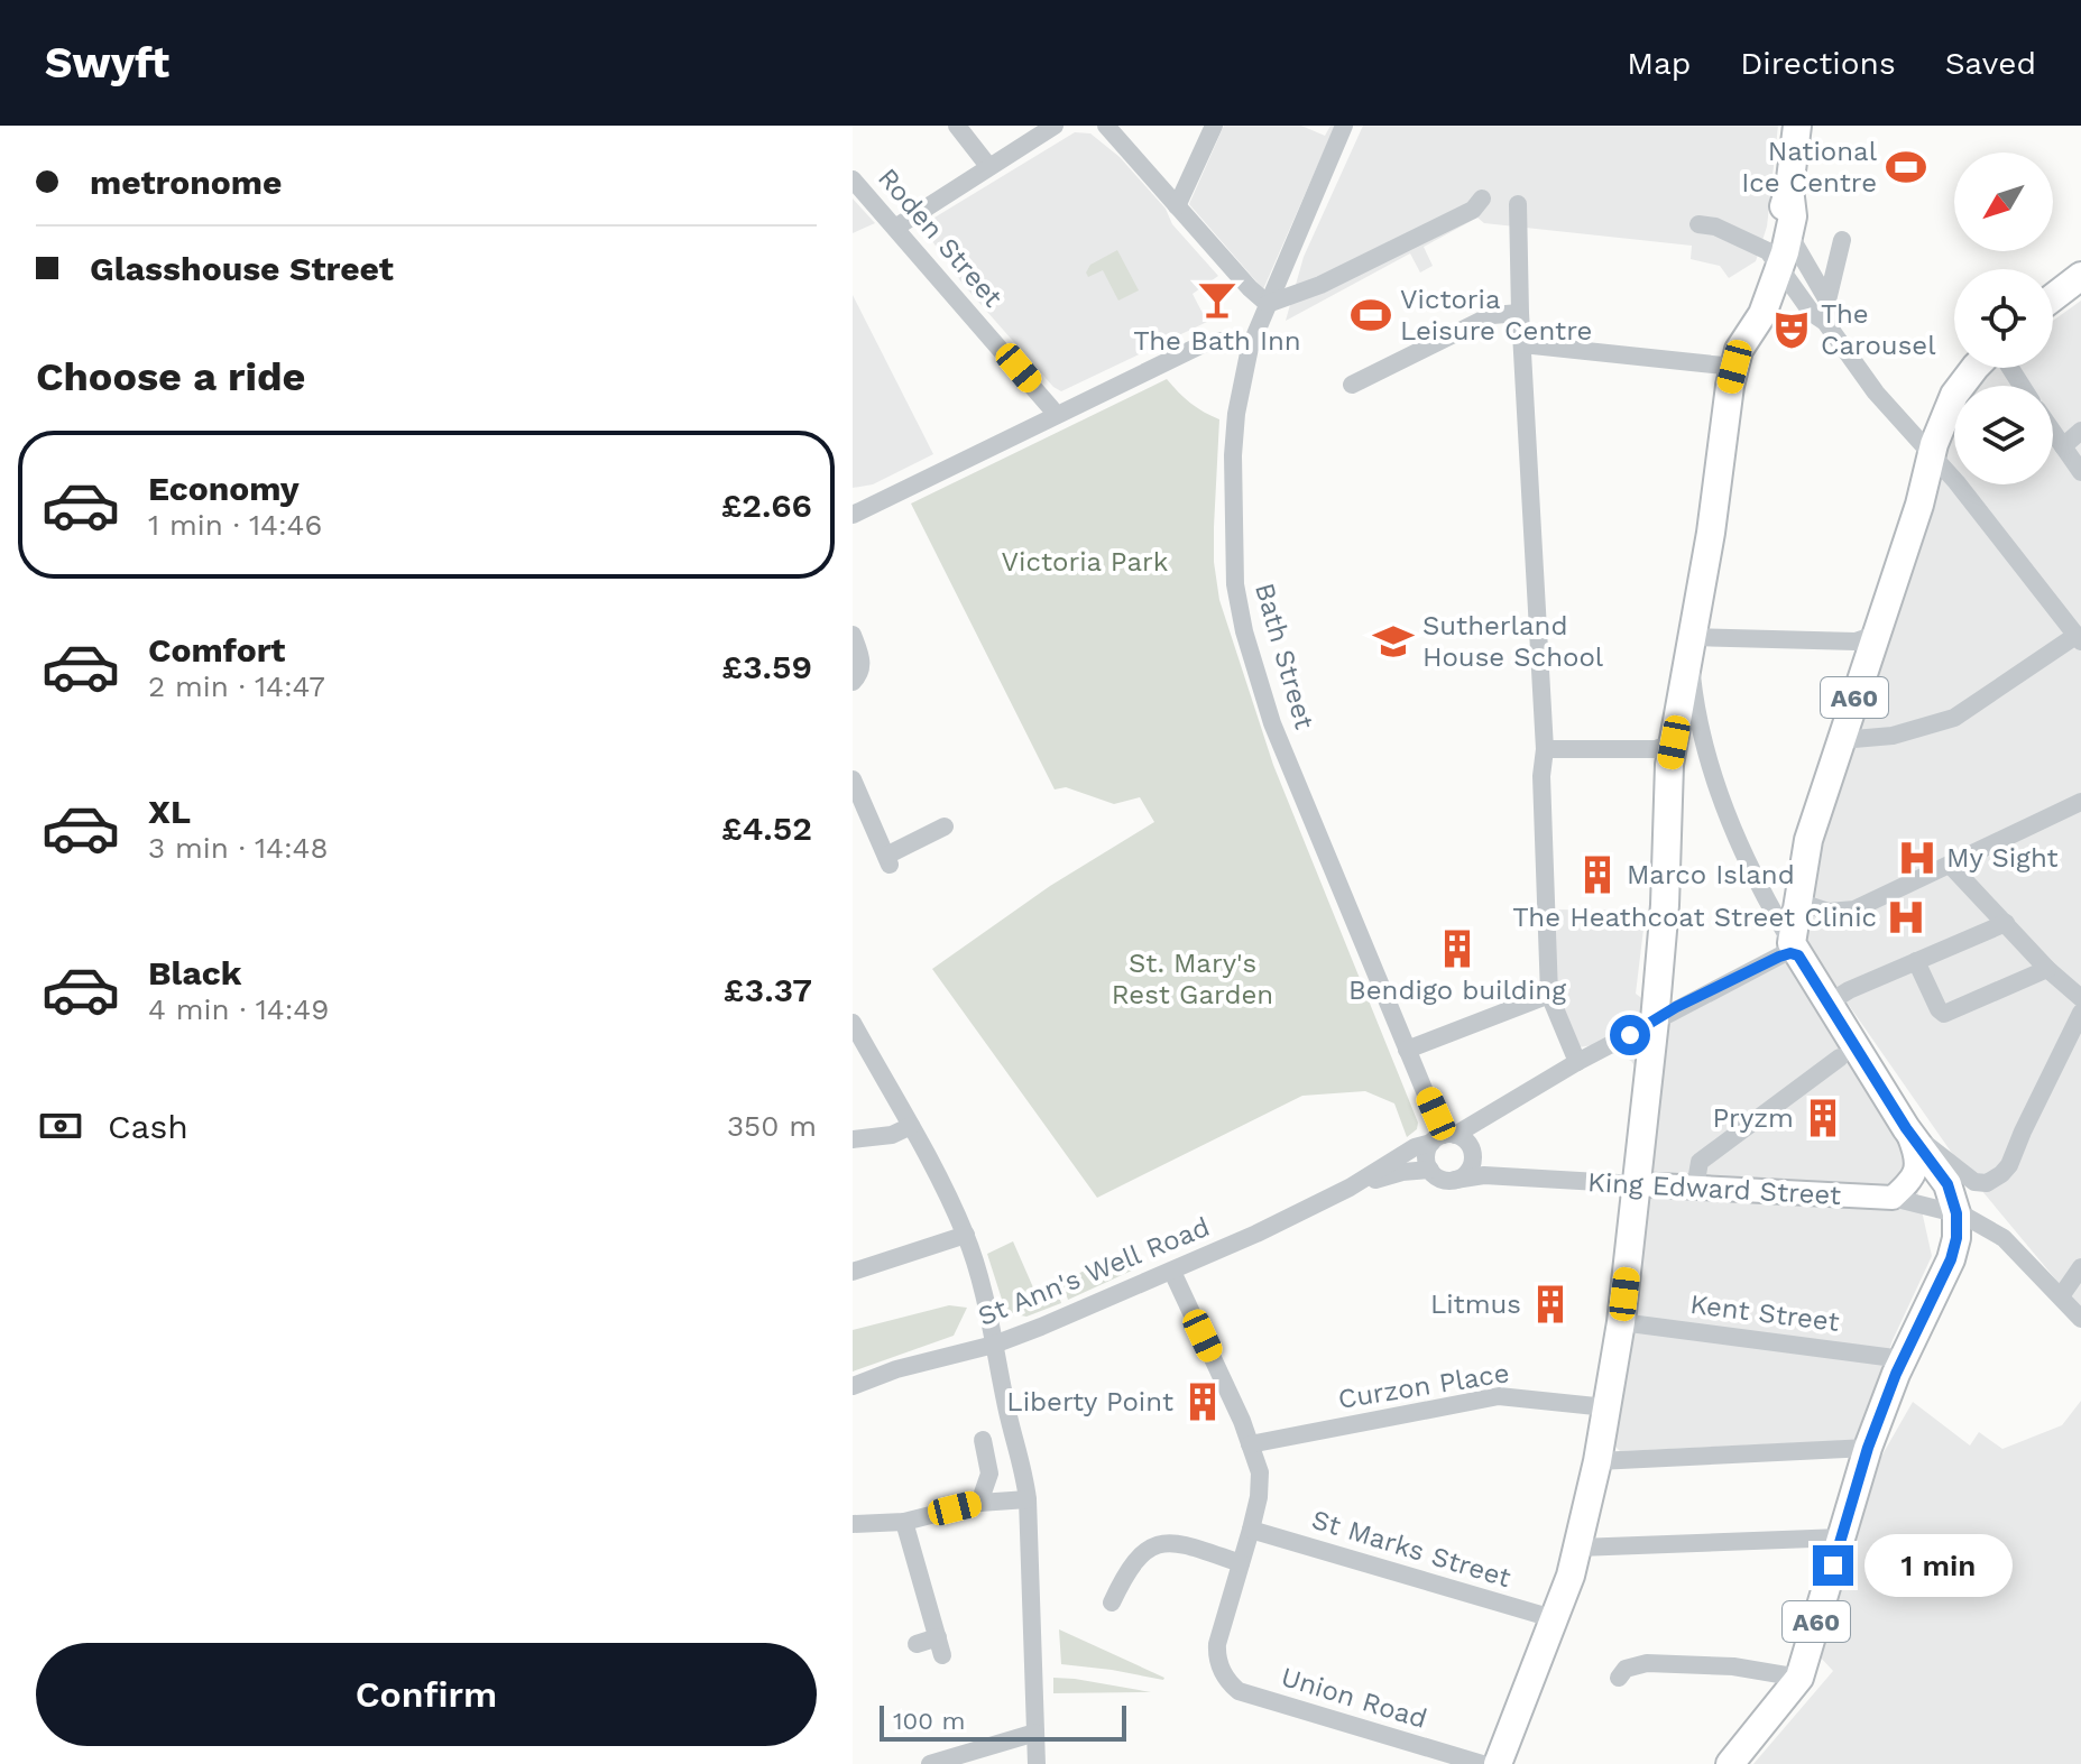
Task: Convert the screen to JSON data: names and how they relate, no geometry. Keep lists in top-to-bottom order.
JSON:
{
  "streets": {
    "highway": ["A60"],
    "main road": ["King Edward Street"],
    "street": [
      "Roden Street",
      "Bath Street",
      "St Ann's Well Road",
      "Kent Street",
      "Curzon Place",
      "St Marks Street",
      "Union Road"
    ]
  },
  "crossings": [
    ["Bath Street", "King Edward Street"],
    ["Bath Street", "St Ann's Well Road"],
    ["A60", "St Ann's Well Road"],
    ["A60", "Kent Street"],
    ["King Edward Street", "St Ann's Well Road"]
  ],
  "parks": ["Victoria Park", "St. Mary's Rest Garden"],
  "places": {
    "sports": ["National Ice Centre", "Victoria Leisure Centre"],
    "bar": ["The Bath Inn"],
    "theatre": ["The Carousel"],
    "school or university": ["Sutherland House School"],
    "hospital": ["My Sight", "The Heathcoat Street Clinic"],
    "building": [
      "Marco Island",
      "Bendigo building",
      "Pryzm",
      "Litmus",
      "Liberty Point"
    ]
  },
  "scale_bar": "100 m",
  "north": "bottom left",
  "page": {
    "header": "Swyft",
    "nav": ["Map", "Directions", "Saved"],
    "banner": ["metronome", "Glasshouse Street"],
    "heading": "Choose a ride",
    "list": [
      {
        "name": "Economy",
        "note": "1 min · 14:46",
        "value": "£2.66"
      },
      {
        "name": "Comfort",
        "note": "2 min · 14:47",
        "value": "£3.59"
      },
      {
        "name": "XL",
        "note": "3 min · 14:48",
        "value": "£4.52"
      },
      {
        "name": "Black",
        "note": "4 min · 14:49",
        "value": "£3.37"
      }
    ],
    "pay": ["Cash", "350 m"],
    "bubble": "1 min",
    "buttons": "Confirm",
    "scale": "100 m"
  }
}
